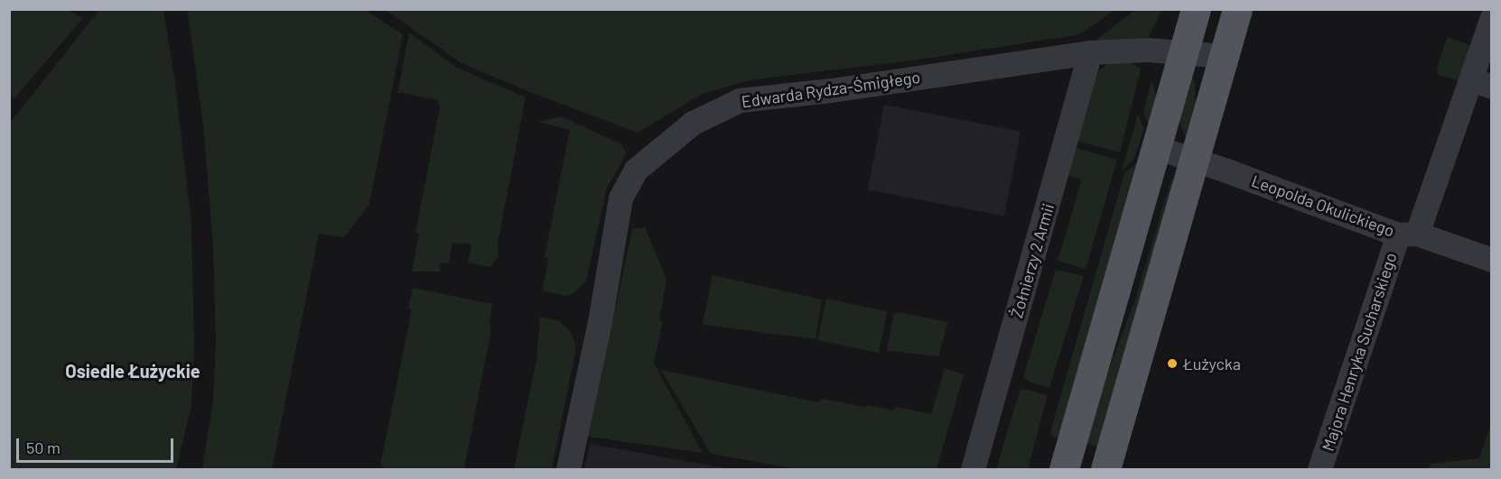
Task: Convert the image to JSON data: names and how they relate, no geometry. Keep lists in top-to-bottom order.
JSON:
{
  "streets": {
    "street": [
      "Edwarda Rydza-Śmigłego",
      "Leopolda Okulickiego",
      "Żołnierzy 2 Armii",
      "Majora Henryka Sucharskiego"
    ]
  },
  "crossings": [
    ["Edwarda Rydza-Śmigłego", "Żołnierzy 2 Armii"],
    ["Leopolda Okulickiego", "Majora Henryka Sucharskiego"]
  ],
  "districts": ["Osiedle Łużyckie"],
  "places": ["Łużycka"],
  "scale_bar": "50 m"
}
